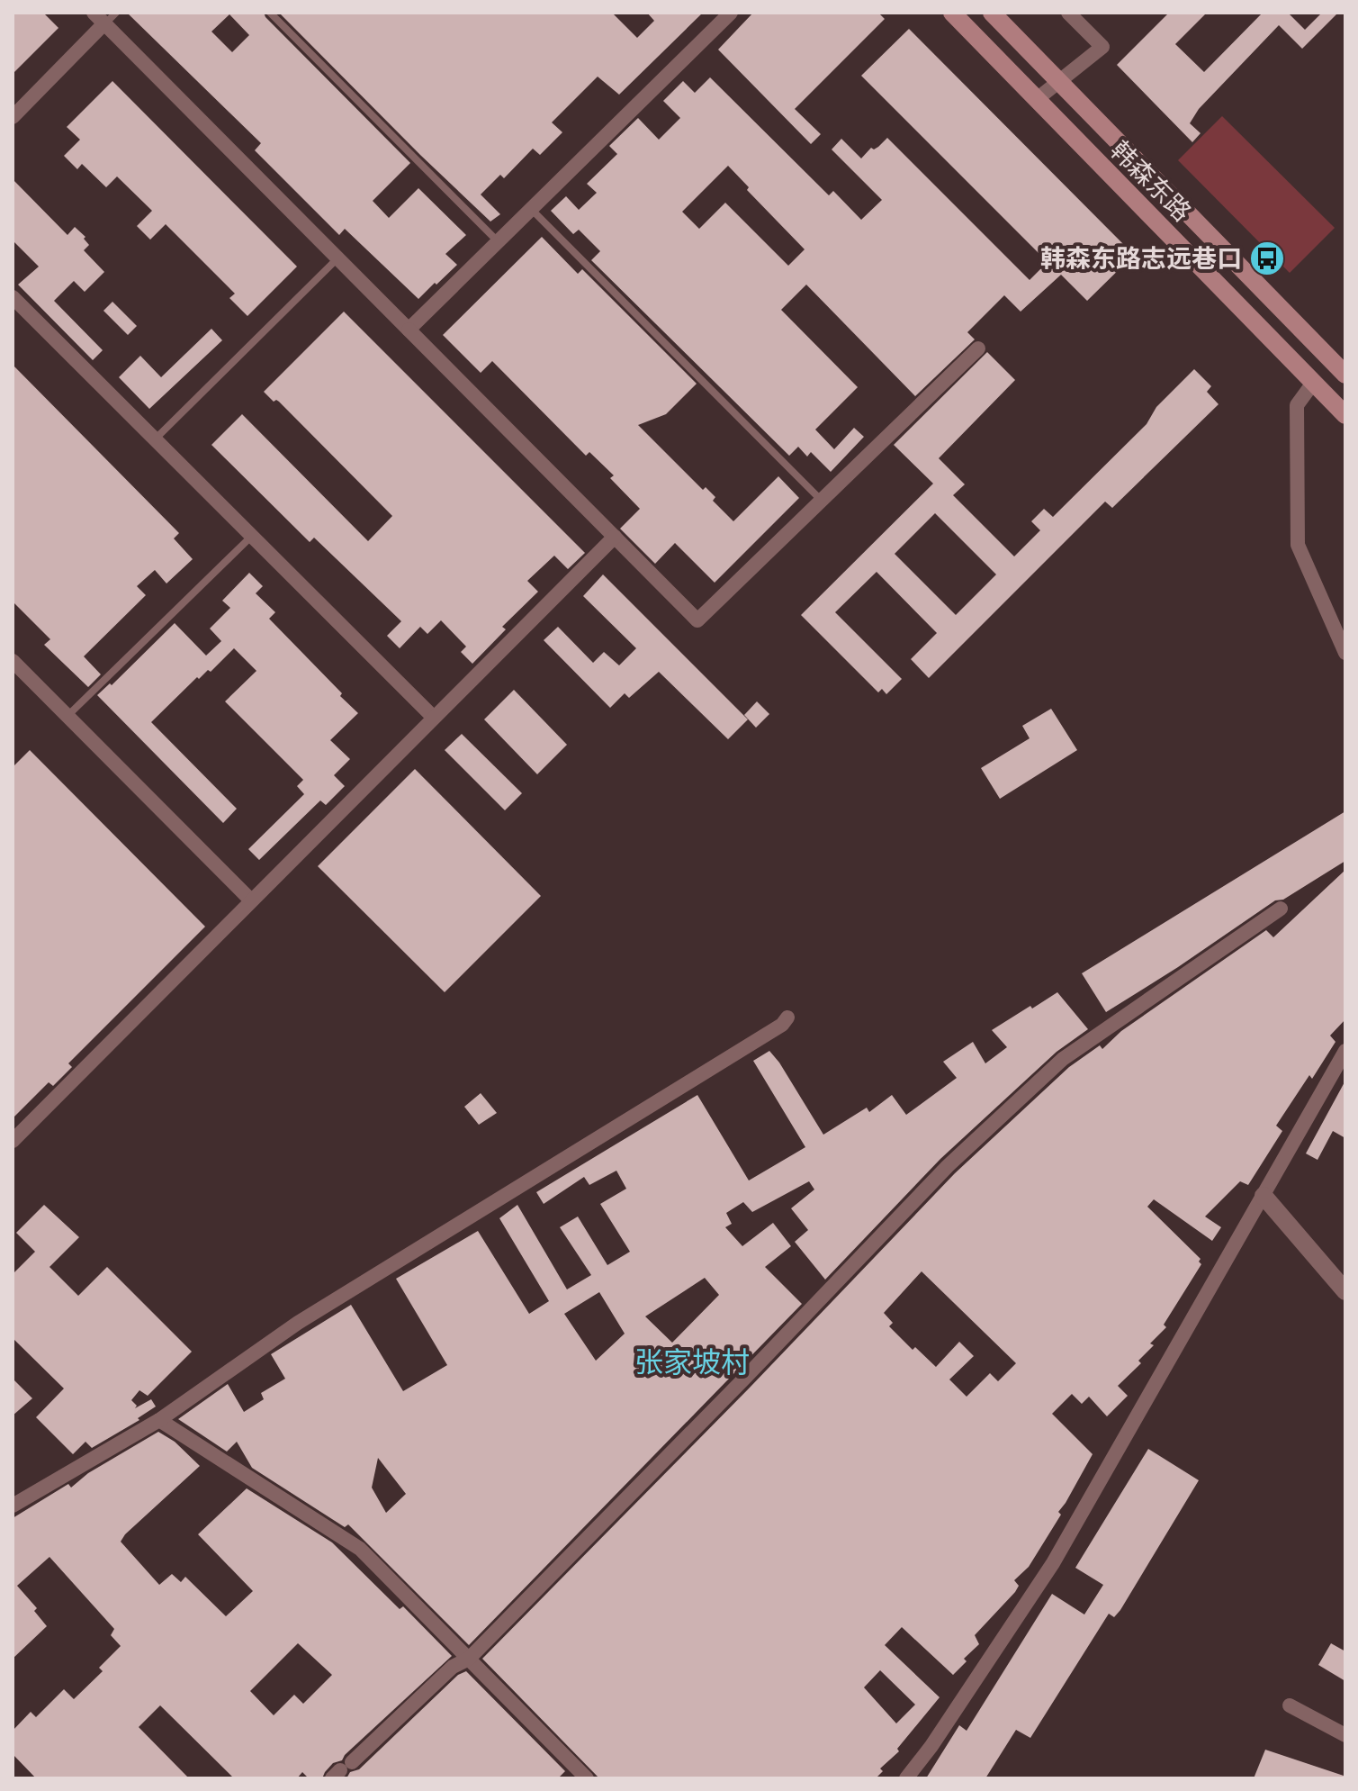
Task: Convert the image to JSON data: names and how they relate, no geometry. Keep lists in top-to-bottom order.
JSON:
{
  "streets": {
    "main road": ["韩森东路"]
  },
  "districts": ["张家坡村"],
  "places": {
    "bus stop": ["韩森东路志远巷口"]
  }
}
